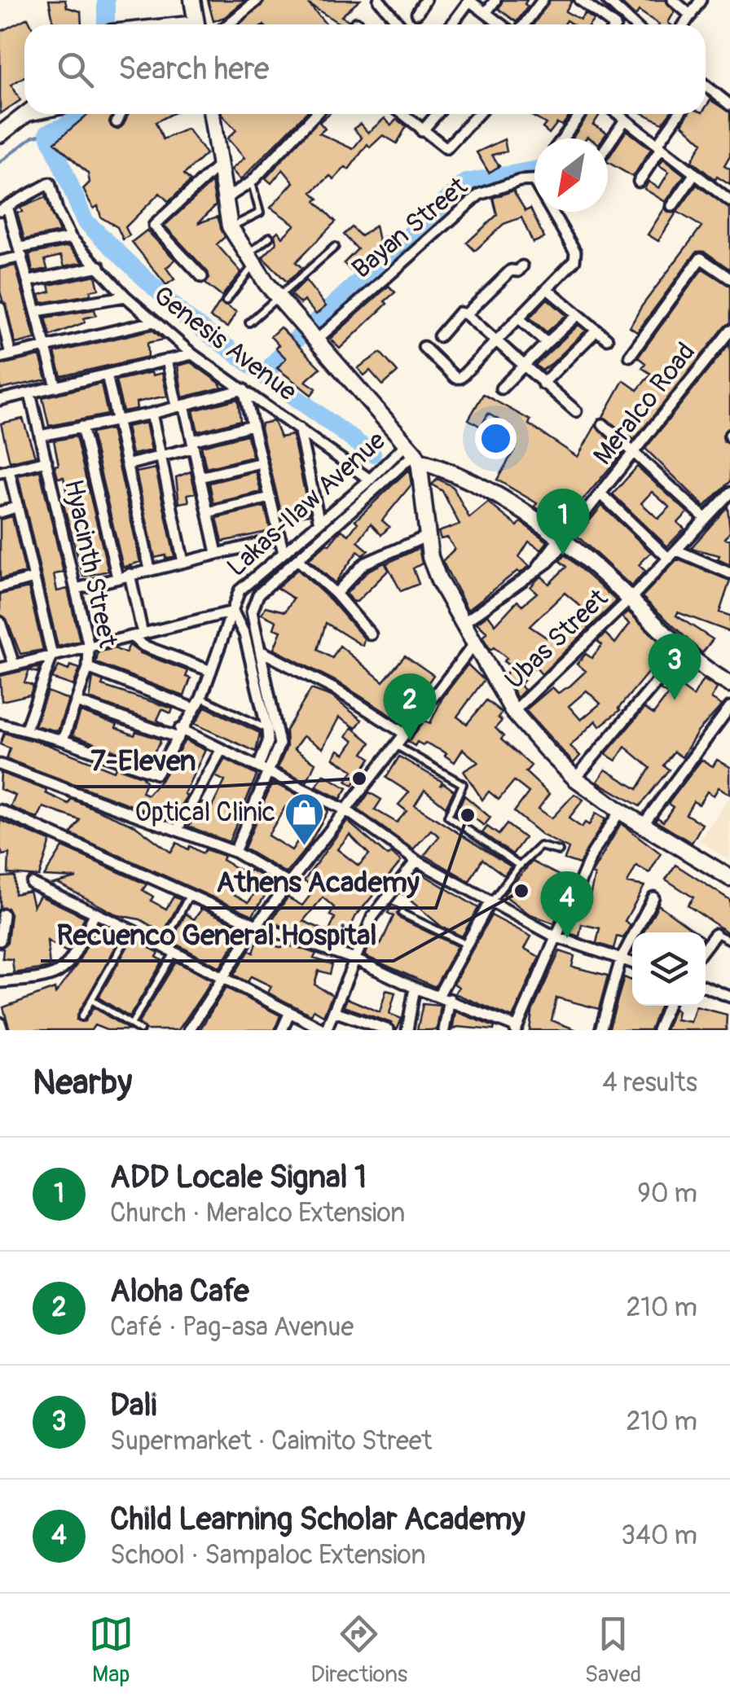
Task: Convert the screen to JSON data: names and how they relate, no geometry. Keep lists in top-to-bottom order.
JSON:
{
  "streets": {
    "street": [
      "Bayan Street",
      "Genesis Avenue",
      "Meralco Road",
      "Lakas-Ilaw Avenue",
      "Hyacinth Street",
      "Ubas Street"
    ]
  },
  "crossings": [
    ["Genesis Avenue", "Lakas-Ilaw Avenue"],
    ["Lakas-Ilaw Avenue", "Hyacinth Street"]
  ],
  "places": {
    "other": ["7-Eleven", "Athens Academy", "Recuenco General Hospital"],
    "shop": ["Optical Clinic"]
  },
  "north": "bottom left",
  "page": {
    "search": "Search here",
    "pins": [
      "1",
      "3",
      "2",
      "4"
    ],
    "heading": ["Nearby", "4 results"],
    "list": [
      {
        "mark": "1",
        "name": "ADD Locale Signal 1",
        "note": "Church · Meralco Extension",
        "value": "90 m"
      },
      {
        "mark": "2",
        "name": "Aloha Cafe",
        "note": "Café · Pag-asa Avenue",
        "value": "210 m"
      },
      {
        "mark": "3",
        "name": "Dali",
        "note": "Supermarket · Caimito Street",
        "value": "210 m"
      },
      {
        "mark": "4",
        "name": "Child Learning Scholar Academy",
        "note": "School · Sampaloc Extension",
        "value": "340 m"
      }
    ],
    "nav": ["Map", "Directions", "Saved"]
  }
}
